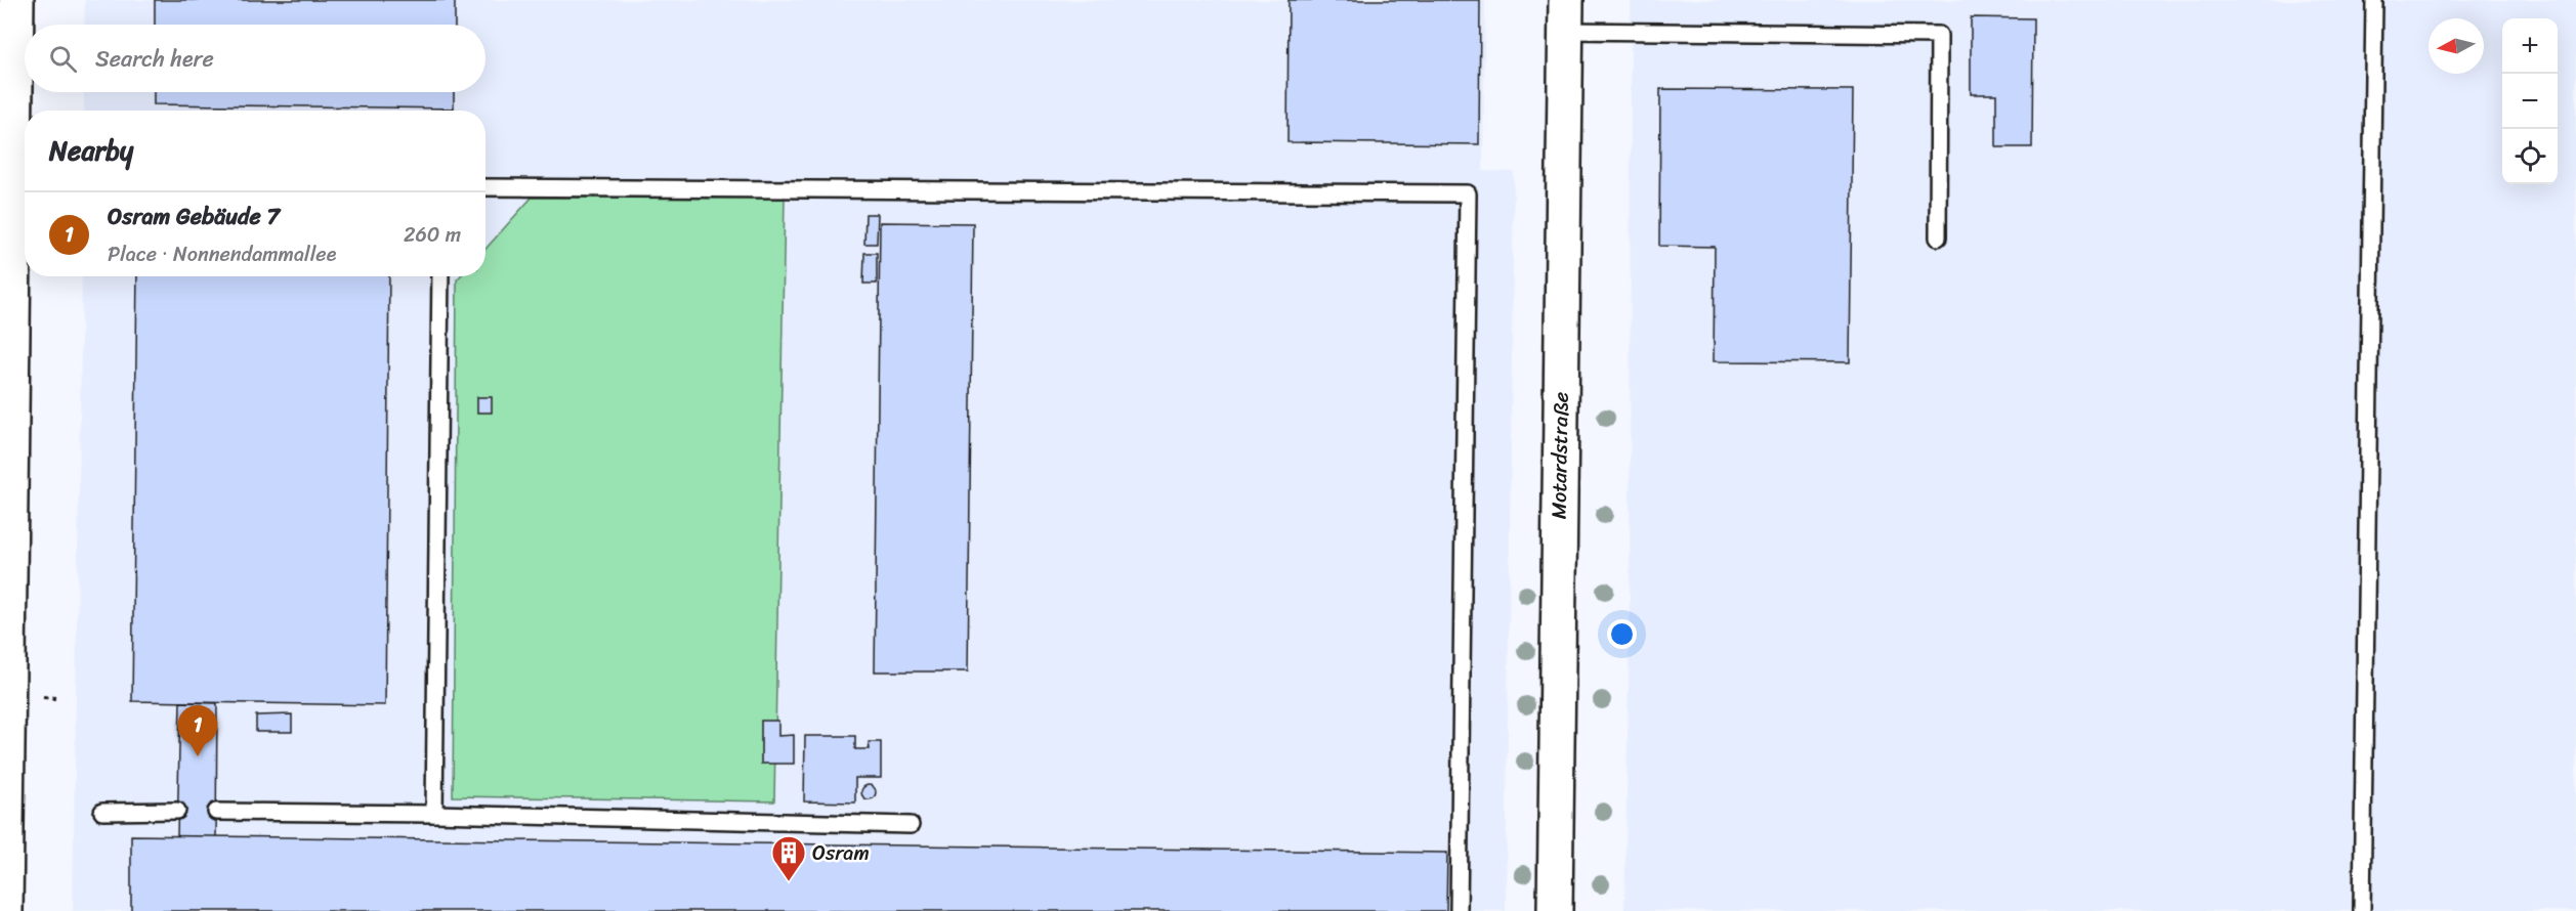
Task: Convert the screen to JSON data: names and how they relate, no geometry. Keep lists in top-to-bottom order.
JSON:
{
  "streets": {
    "main road": ["Motardstraße"]
  },
  "places": {
    "building": ["Osram"]
  },
  "north": "left",
  "page": {
    "map_buttons": ["+", "−"],
    "search": "Search here",
    "heading": "Nearby",
    "list": [
      {
        "mark": "1",
        "name": "Osram Gebäude 7",
        "note": "Place · Nonnendammallee",
        "value": "260 m"
      }
    ],
    "pins": "1"
  }
}
